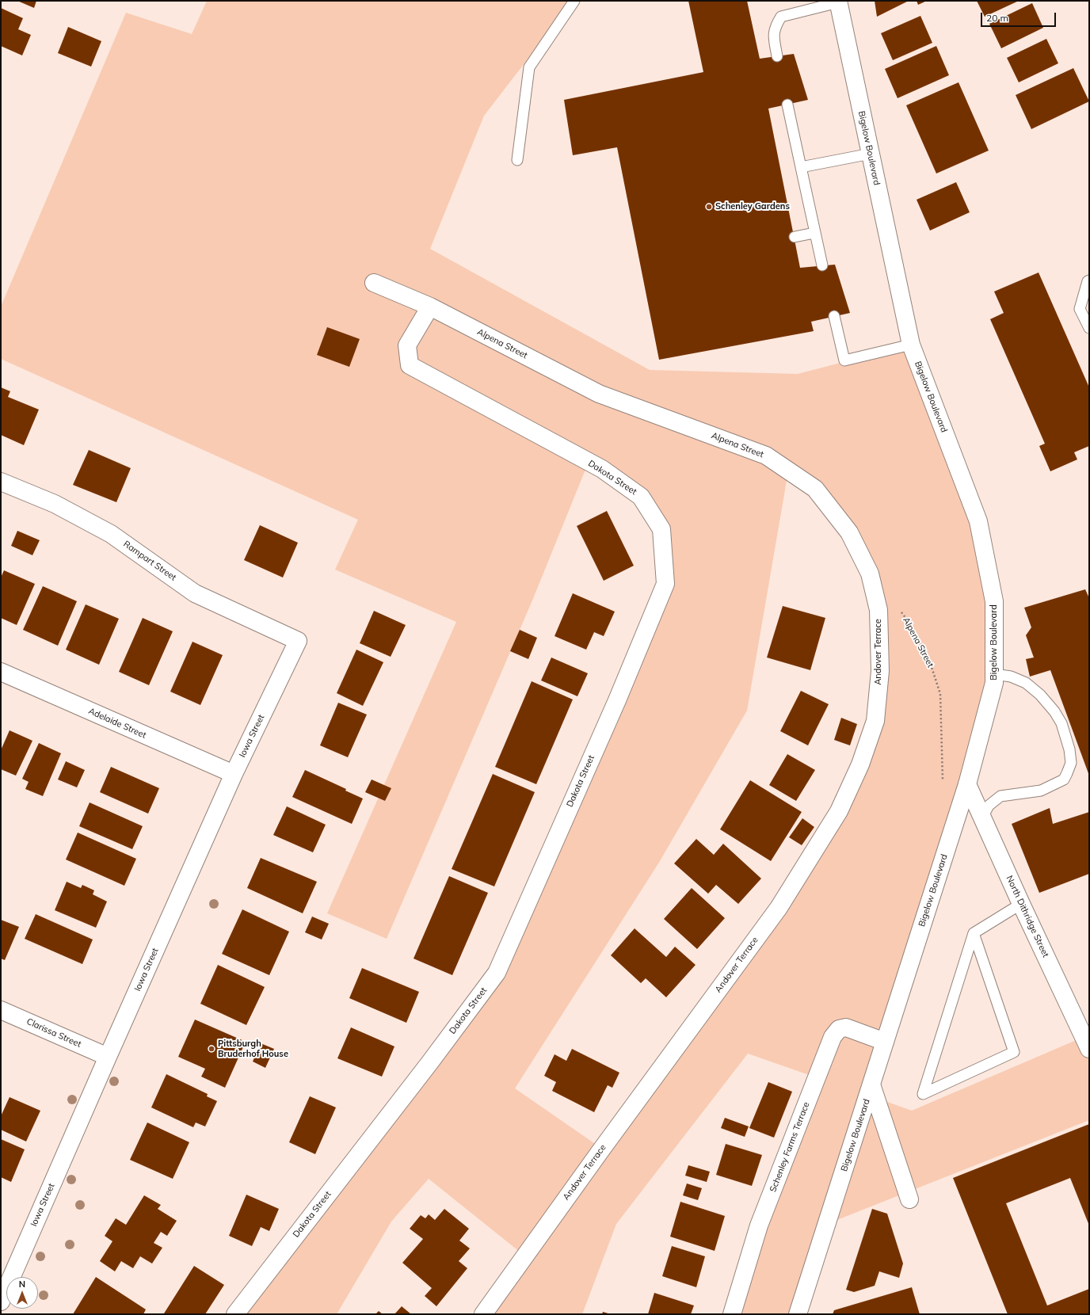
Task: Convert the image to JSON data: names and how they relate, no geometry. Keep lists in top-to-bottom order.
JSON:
{
  "streets": {
    "street": [
      "Bigelow Boulevard",
      "Alpena Street",
      "Dakota Street",
      "Rampart Street",
      "Andover Terrace",
      "Adelaide Street",
      "Iowa Street",
      "North Dithridge Street",
      "Clarissa Street",
      "Schenley Farms Terrace"
    ]
  },
  "crossings": [
    ["Bigelow Boulevard", "North Dithridge Street"],
    ["Bigelow Boulevard", "Schenley Farms Terrace"],
    ["Alpena Street", "Dakota Street"],
    ["Alpena Street", "Andover Terrace"],
    ["Rampart Street", "Iowa Street"],
    ["Adelaide Street", "Iowa Street"],
    ["Iowa Street", "Clarissa Street"]
  ],
  "places": ["Schenley Gardens", "Pittsburgh Bruderhof House"],
  "scale_bar": "20 m",
  "north": "top"
}
